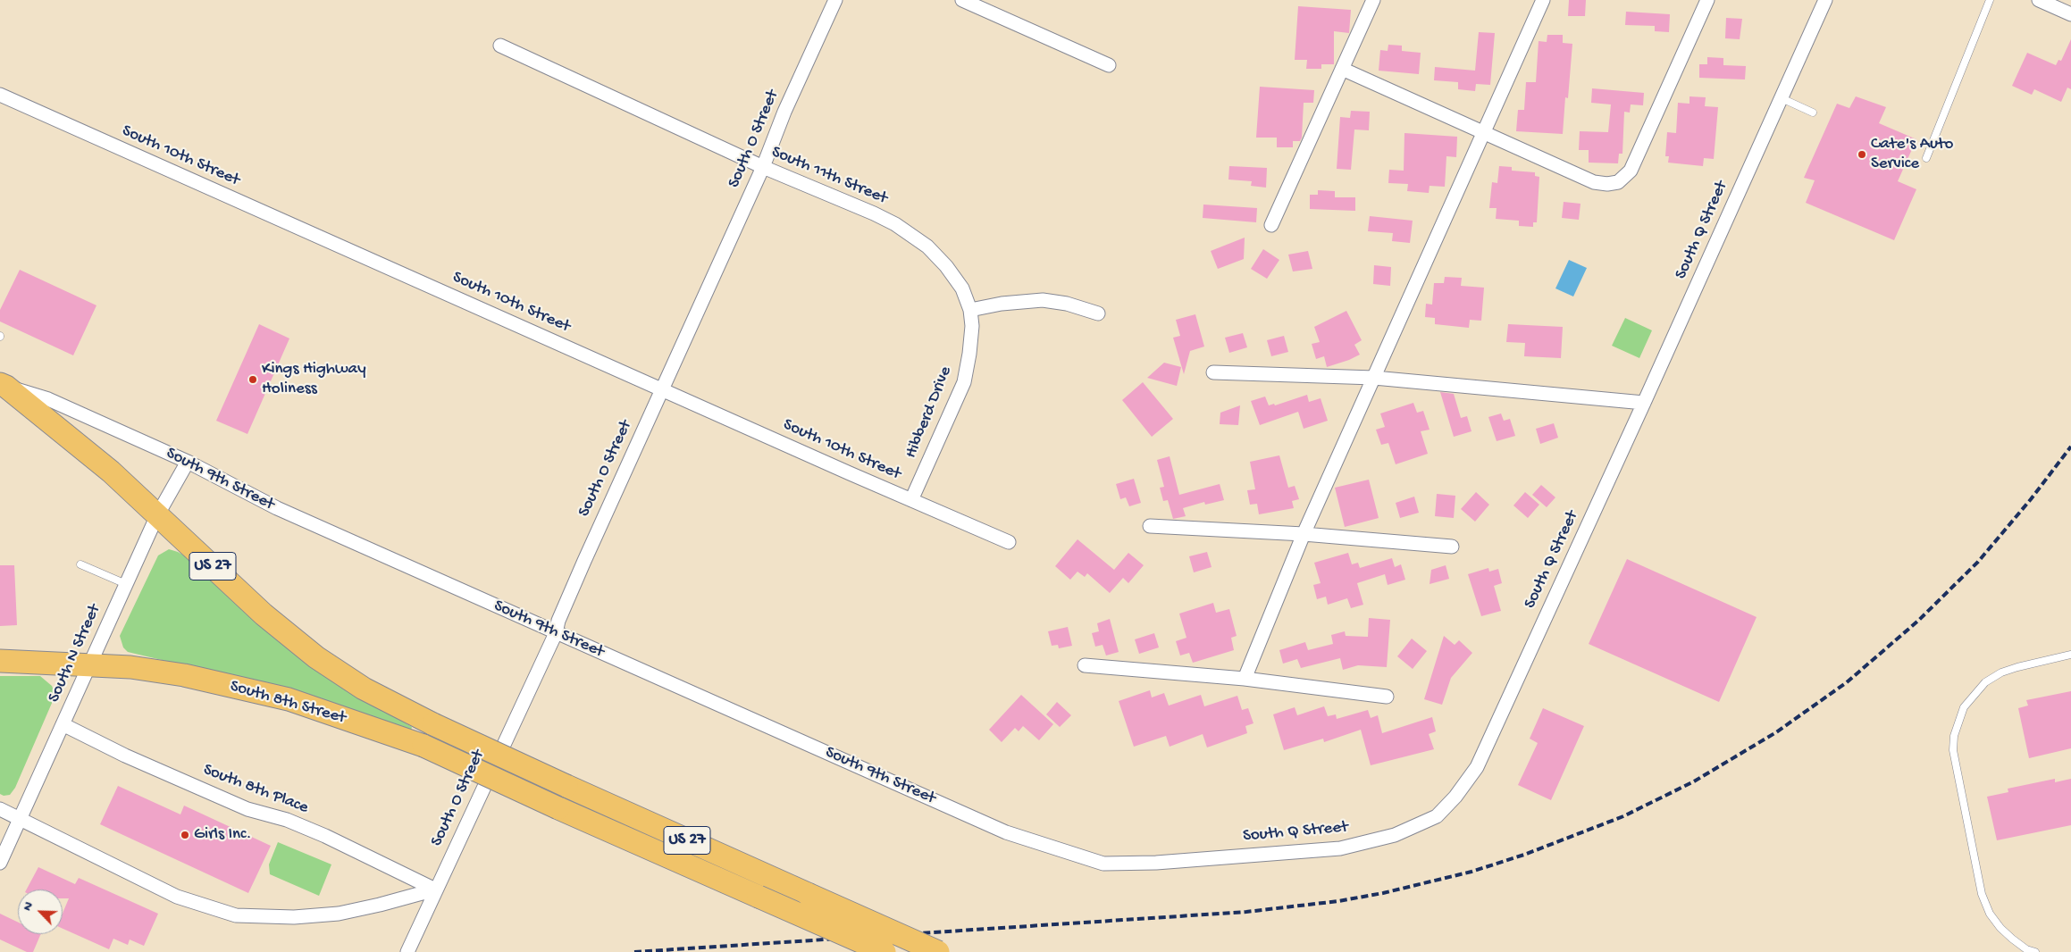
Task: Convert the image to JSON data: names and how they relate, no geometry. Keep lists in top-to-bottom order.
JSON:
{
  "streets": {
    "highway": ["US 27", "South 8th Street"],
    "street": [
      "South O Street",
      "South 10th Street",
      "South 11th Street",
      "South Q Street",
      "Hibberd Drive",
      "South 9th Street",
      "South N Street",
      "South 8th Place"
    ]
  },
  "crossings": [
    ["South O Street", "South 10th Street"],
    ["South O Street", "South 11th Street"],
    ["South O Street", "South 9th Street"],
    ["South O Street", "South 8th Place"],
    ["South 10th Street", "Hibberd Drive"],
    ["South 11th Street", "Hibberd Drive"],
    ["South Q Street", "South 9th Street"],
    ["South 9th Street", "US 27"],
    ["South 9th Street", "South N Street"],
    ["US 27", "South N Street"],
    ["South N Street", "South 8th Street"],
    ["South N Street", "South 8th Place"]
  ],
  "places": ["Cate's Auto Service", "Kings Highway Holiness", "Girls Inc."],
  "north": "top left"
}
